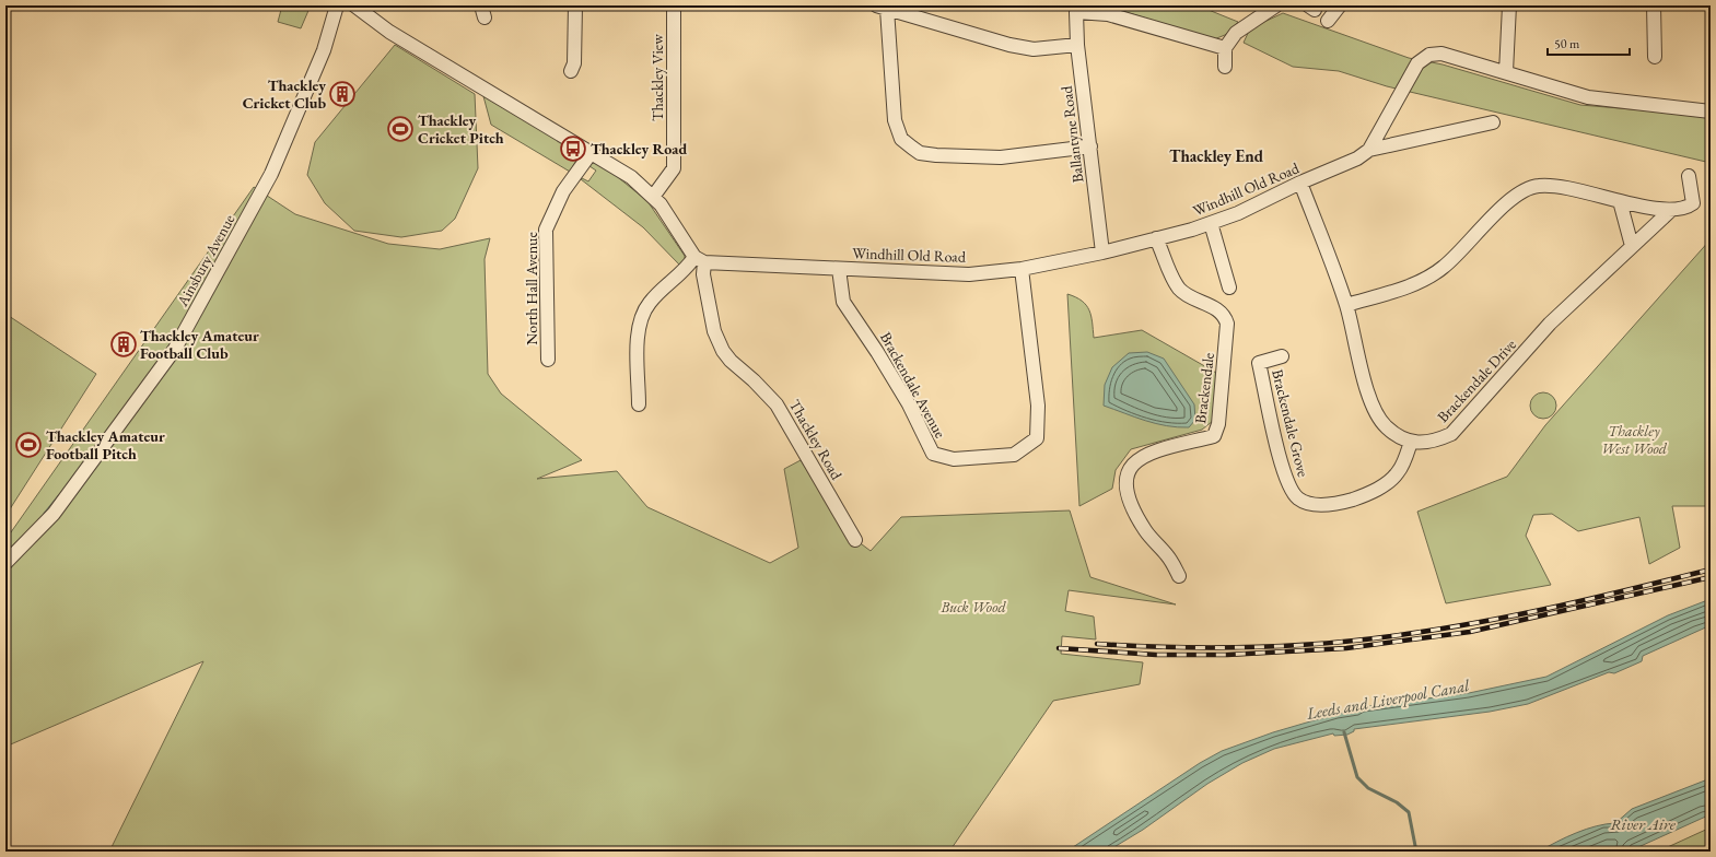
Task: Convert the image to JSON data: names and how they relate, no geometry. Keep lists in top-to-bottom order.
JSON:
{
  "streets": {
    "street": [
      "Thackley View",
      "Ballantyne Road",
      "Windhill Old Road",
      "Ainsbury Avenue",
      "North Hall Avenue",
      "Brackendale Drive",
      "Brackendale Avenue",
      "Brackendale",
      "Brackendale Grove",
      "Thackley Road"
    ]
  },
  "crossings": [
    ["Ballantyne Road", "Windhill Old Road"],
    ["Windhill Old Road", "Brackendale Drive"],
    ["Windhill Old Road", "Brackendale Avenue"],
    ["Windhill Old Road", "Brackendale"],
    ["Windhill Old Road", "Thackley Road"],
    ["Brackendale Drive", "Brackendale Grove"]
  ],
  "districts": ["Thackley End"],
  "water": ["Leeds and Liverpool Canal", "River Aire"],
  "parks": ["Thackley West Wood", "Buck Wood"],
  "places": {
    "building": ["Thackley Cricket Club", "Thackley Amateur Football Club"],
    "sports": ["Thackley Cricket Pitch", "Thackley Amateur Football Pitch"],
    "bus stop": ["Thackley Road"]
  },
  "scale_bar": "50 m"
}
